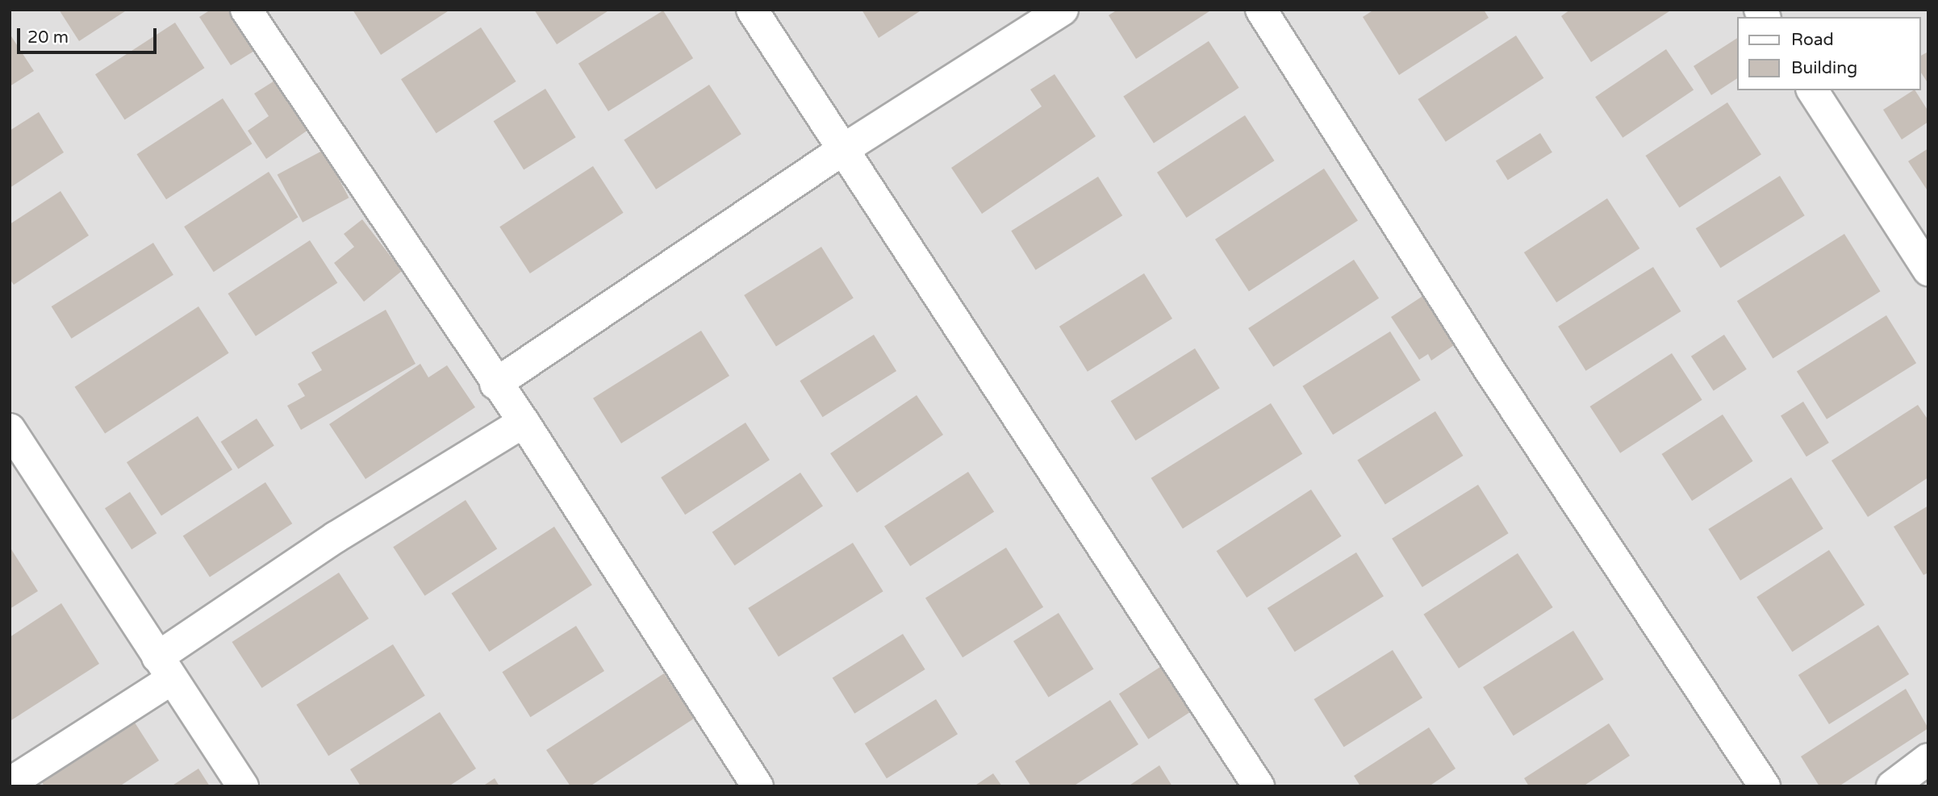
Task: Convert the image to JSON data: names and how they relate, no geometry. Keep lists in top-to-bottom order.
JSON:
{
  "legend": ["Road", "Building"],
  "scale_bar": "20 m"
}
